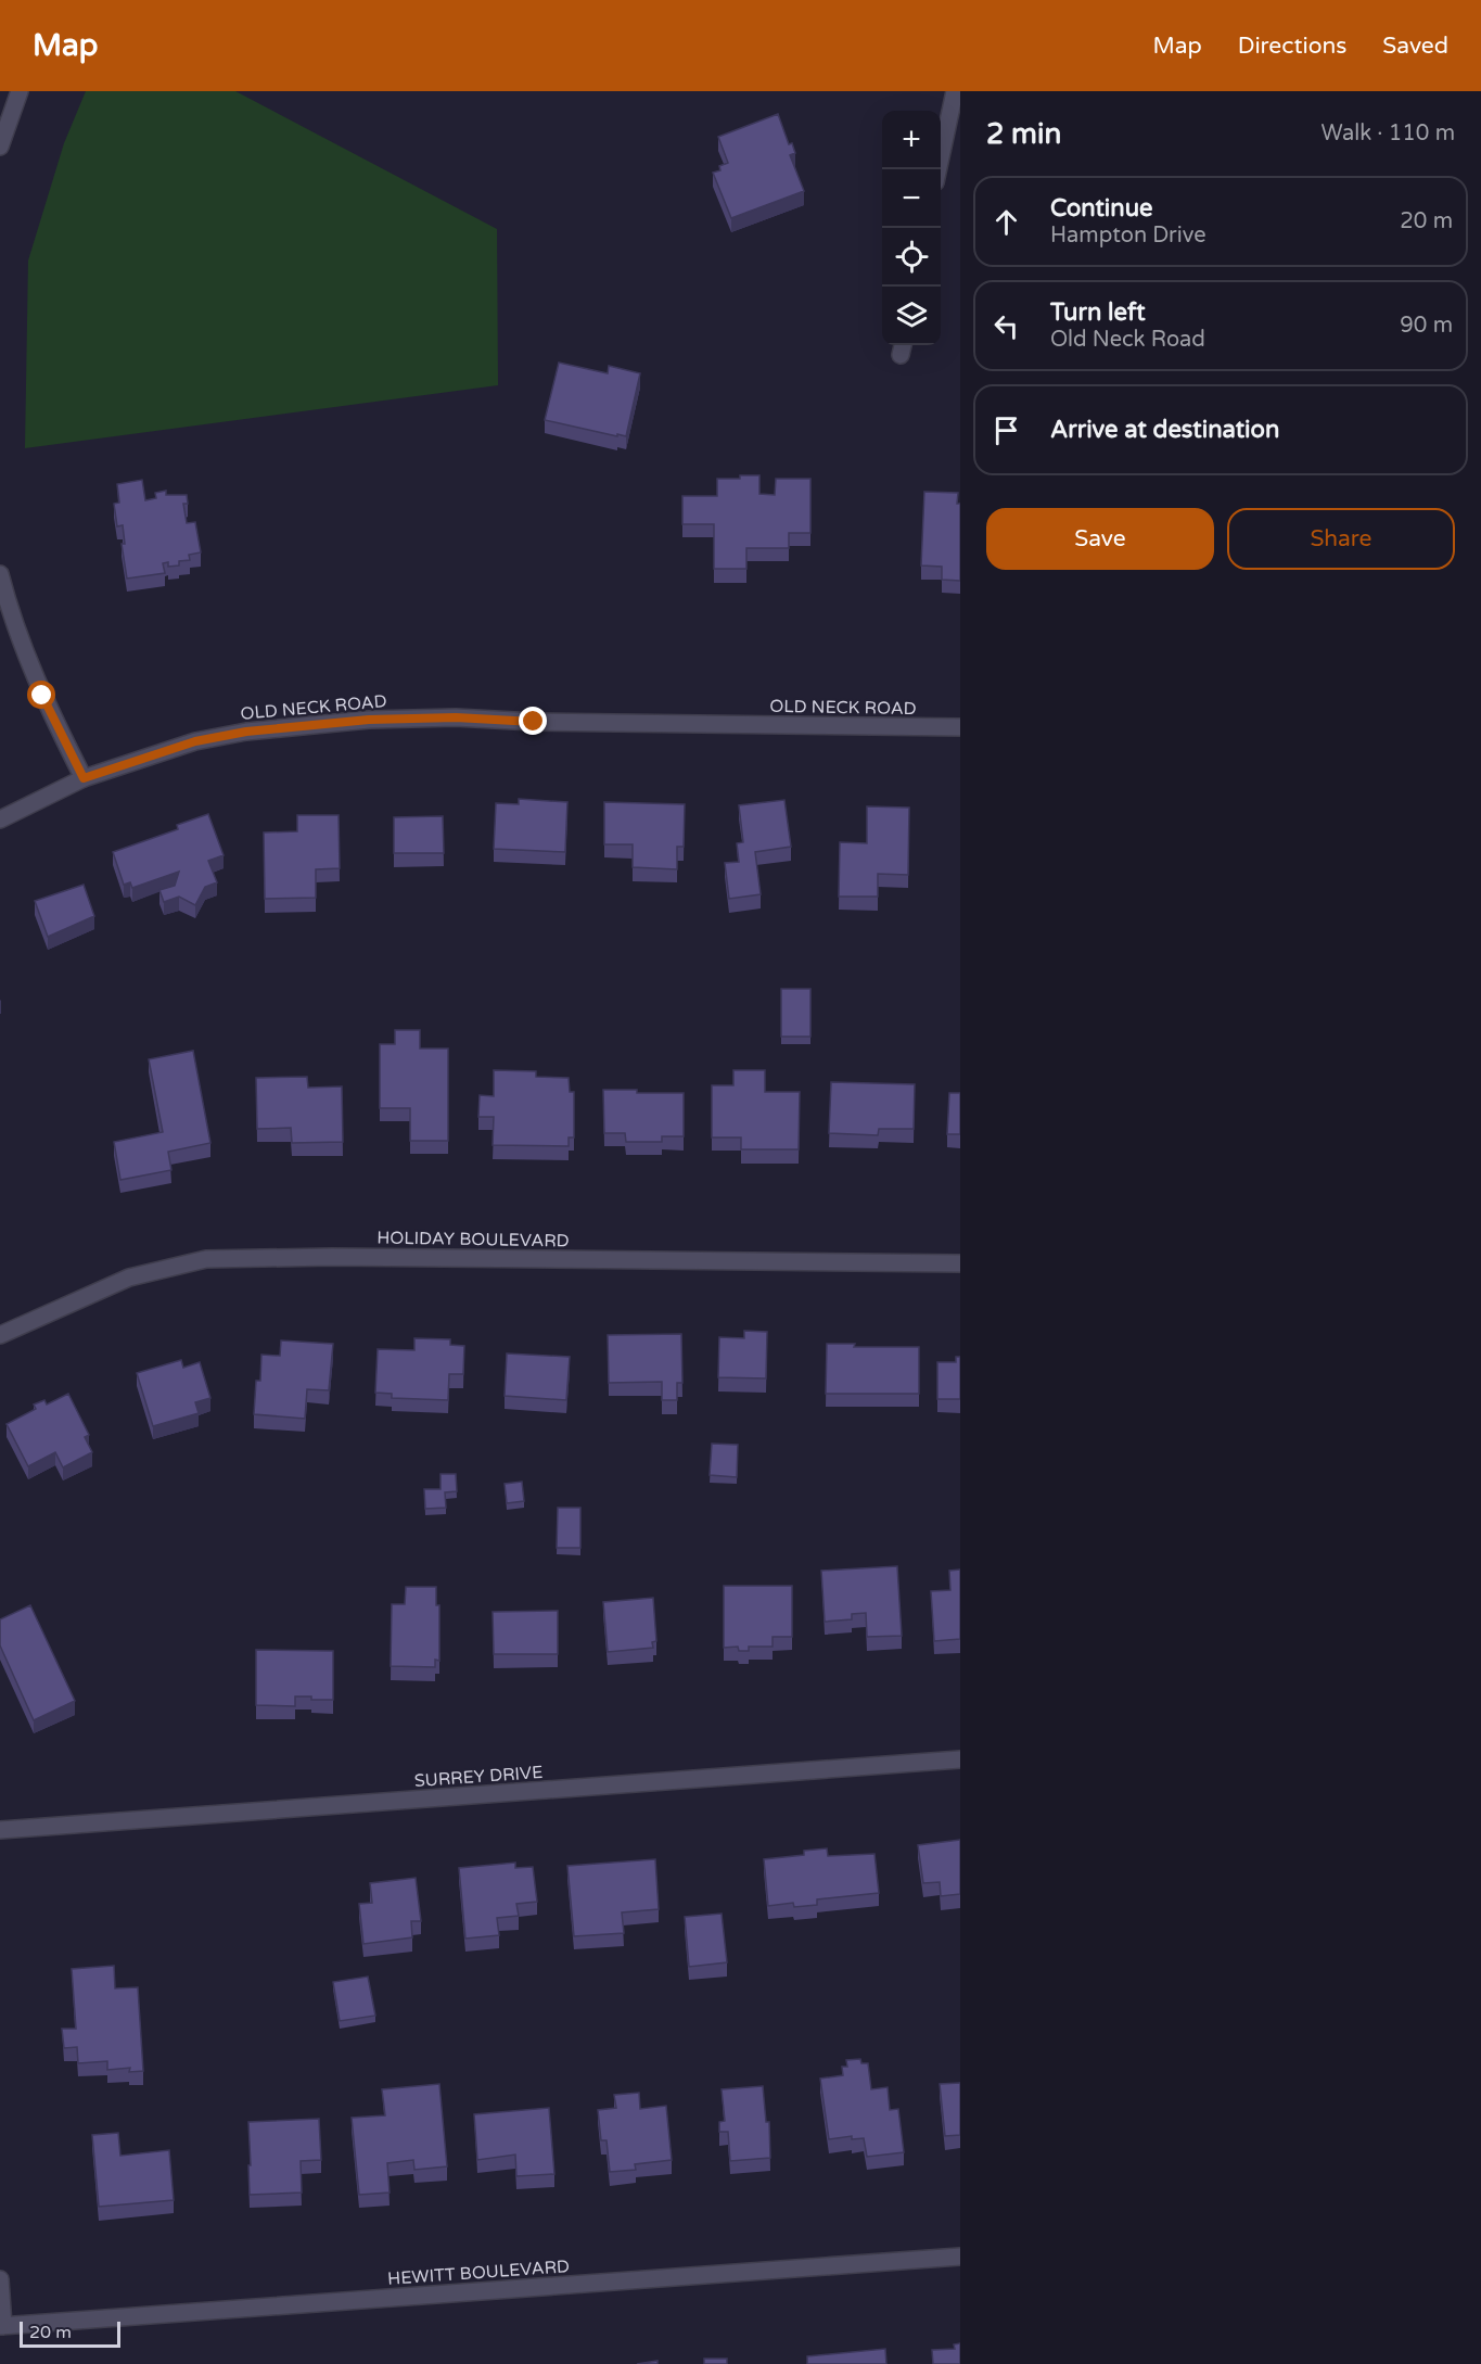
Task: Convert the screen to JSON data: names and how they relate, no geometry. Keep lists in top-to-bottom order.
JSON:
{
  "streets": {
    "street": [
      "OLD NECK ROAD",
      "HOLIDAY BOULEVARD",
      "SURREY DRIVE",
      "HEWITT BOULEVARD"
    ]
  },
  "scale_bar": "20 m",
  "page": {
    "header": "Map",
    "nav": ["Map", "Directions", "Saved"],
    "heading": ["2 min", "Walk · 110 m"],
    "map_buttons": ["+", "−"],
    "list": [
      ["Continue", "Hampton Drive", "20 m"],
      ["Turn left", "Old Neck Road", "90 m"],
      "Arrive at destination"
    ],
    "buttons": ["Save", "Share"],
    "scale": "20 m"
  }
}
